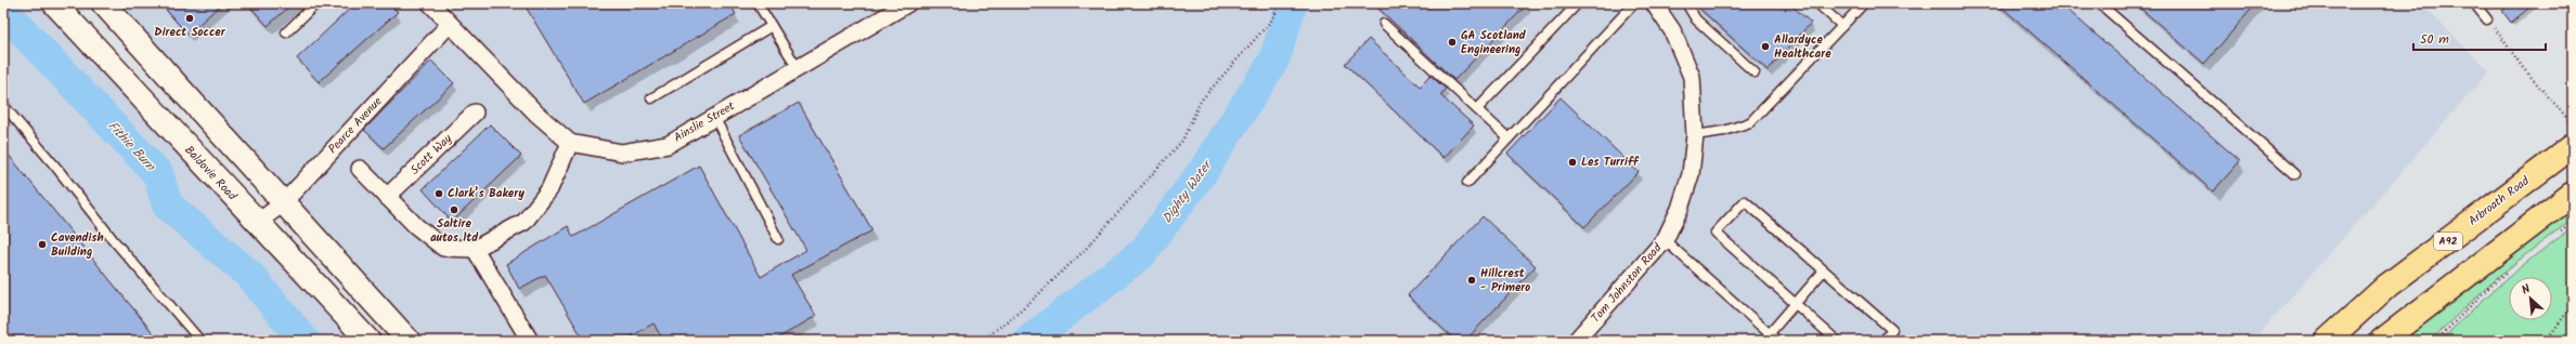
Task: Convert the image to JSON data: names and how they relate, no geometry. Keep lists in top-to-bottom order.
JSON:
{
  "streets": {
    "main road": ["Baldovie Road", "Arbroath Road", "A92"],
    "street": [
      "Ainslie Street",
      "Pearce Avenue",
      "Scott Way",
      "Tom Johnston Road"
    ]
  },
  "crossings": [
    ["Pearce Avenue", "Baldovie Road"]
  ],
  "water": ["Fithie Burn", "Dighty Water"],
  "places": [
    "Direct Soccer",
    "GA Scotland Engineering",
    "Allardyce Healthcare",
    "Les Turriff",
    "Clark’s Bakery",
    "Saltire autos ltd",
    "Cavendish Building",
    "Hillcrest - Primero"
  ],
  "scale_bar": "50 m",
  "north": "top left"
}
